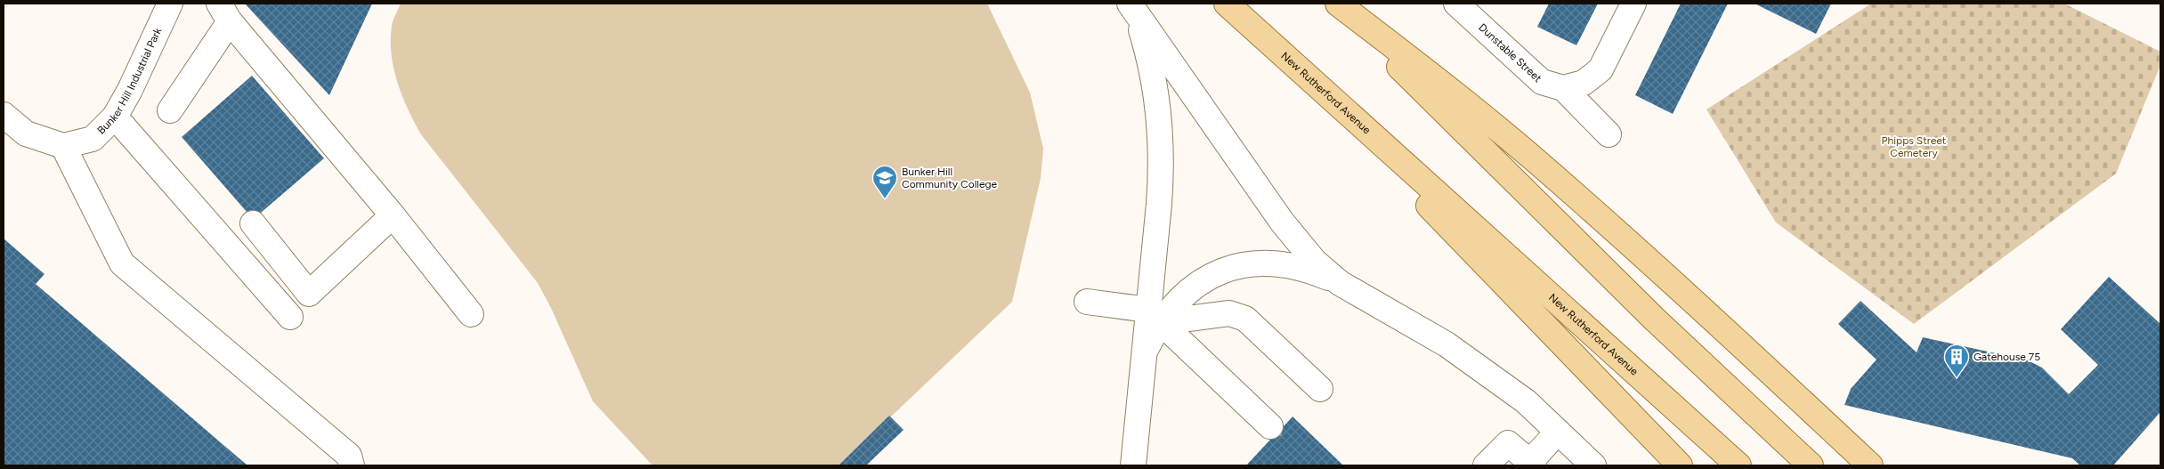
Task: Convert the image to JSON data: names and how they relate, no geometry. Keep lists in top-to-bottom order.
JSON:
{
  "streets": {
    "main road": ["New Rutherford Avenue"],
    "street": ["Dunstable Street", "Bunker Hill Industrial Park"]
  },
  "parks": ["Phipps Street Cemetery"],
  "places": {
    "school or university": ["Bunker Hill Community College"],
    "building": ["Gatehouse 75"]
  }
}
